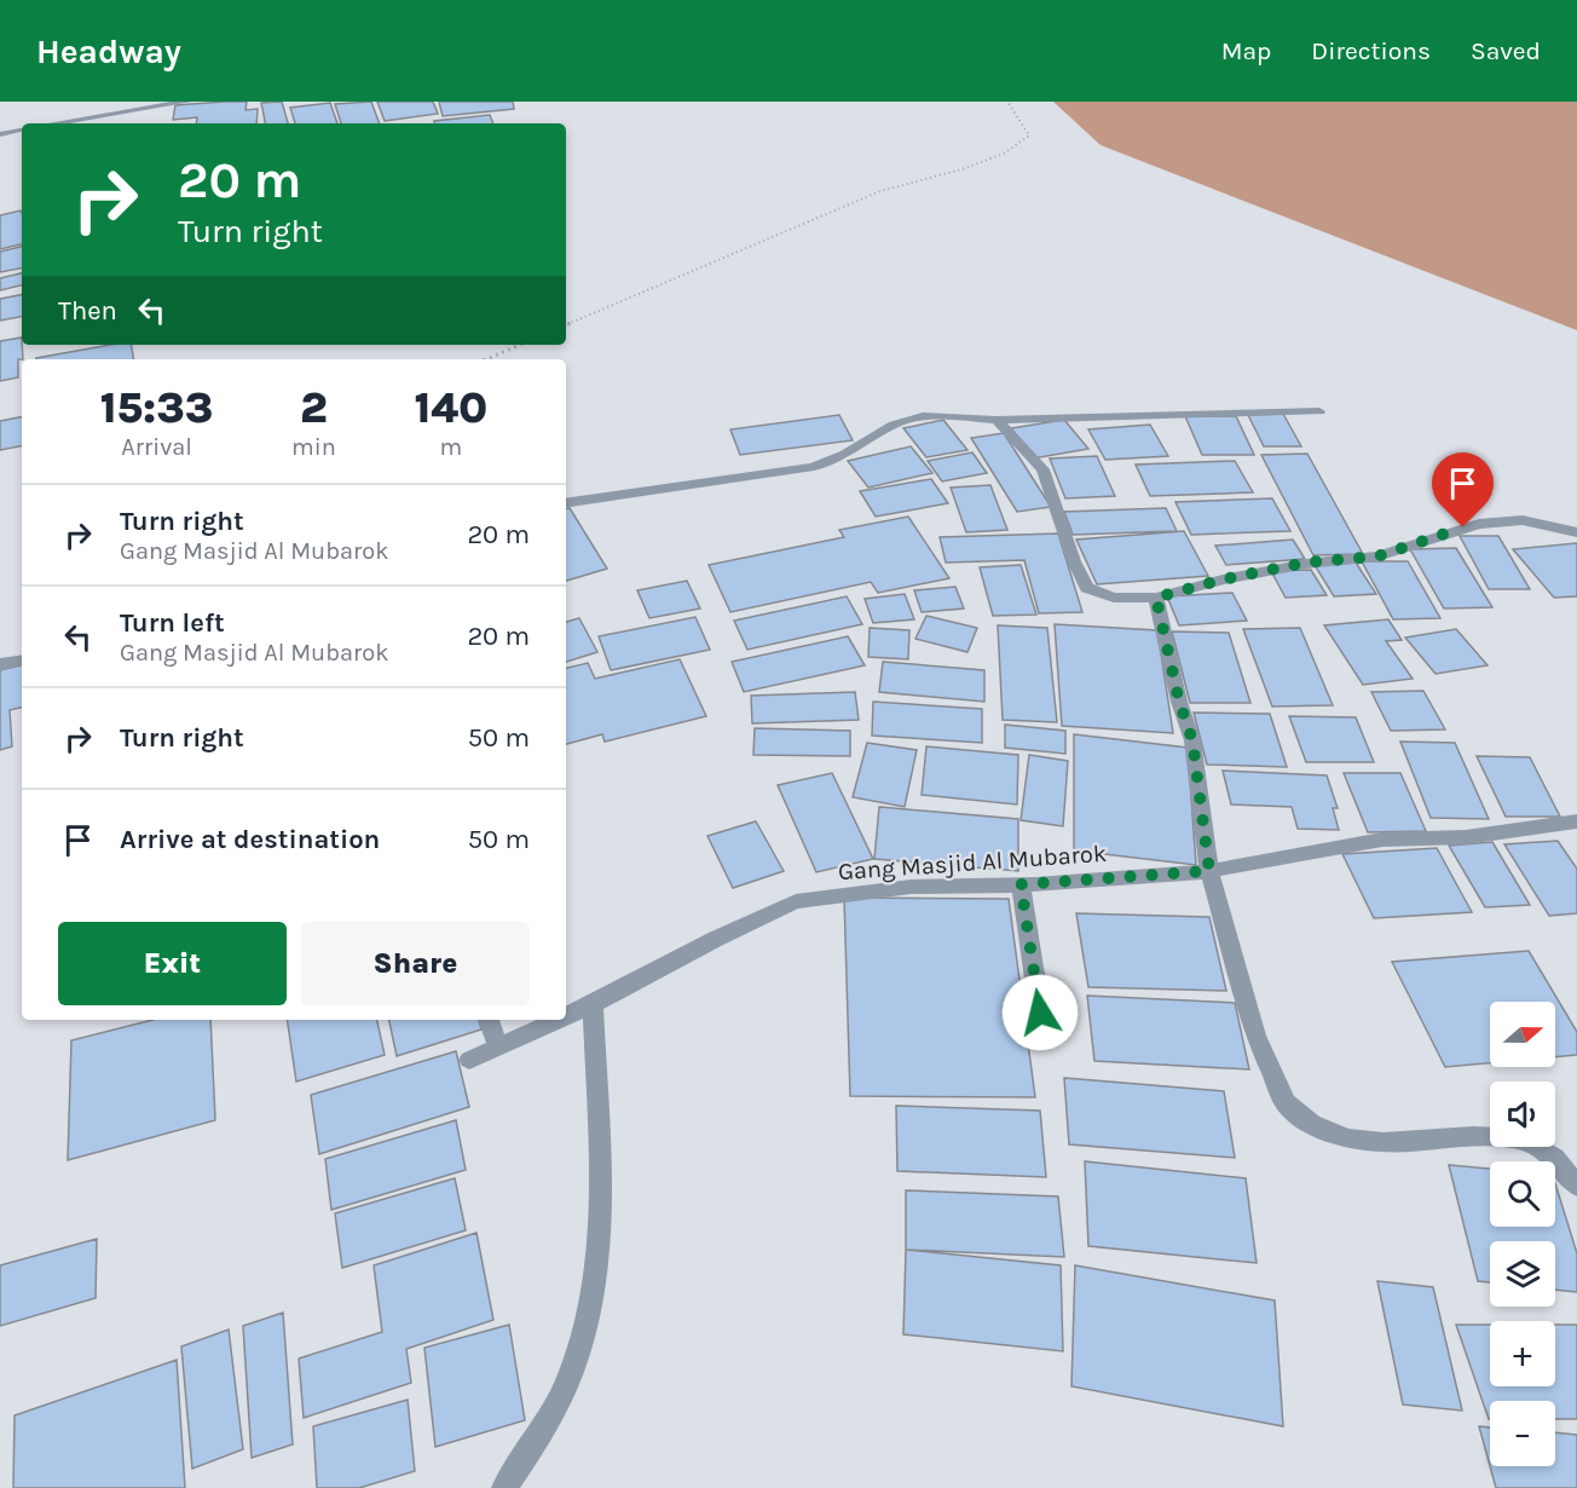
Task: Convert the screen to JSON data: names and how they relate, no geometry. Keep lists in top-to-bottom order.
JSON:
{
  "streets": {
    "street": ["Gang Masjid Al Mubarok"]
  },
  "north": "right",
  "page": {
    "header": "Headway",
    "nav": ["Map", "Directions", "Saved"],
    "turn": ["20 m", "Turn right"],
    "then": "Then",
    "eta": [
      "15:33",
      "Arrival",
      "2",
      "min",
      "140",
      "m"
    ],
    "list": [
      {
        "name": "Turn right",
        "note": "Gang Masjid Al Mubarok",
        "value": "20 m"
      },
      {
        "name": "Turn left",
        "note": "Gang Masjid Al Mubarok",
        "value": "20 m"
      },
      {
        "name": "Turn right",
        "value": "50 m"
      },
      {
        "name": "Arrive at destination",
        "value": "50 m"
      }
    ],
    "buttons": ["Exit", "Share"],
    "map_buttons": ["+", "−"]
  }
}
